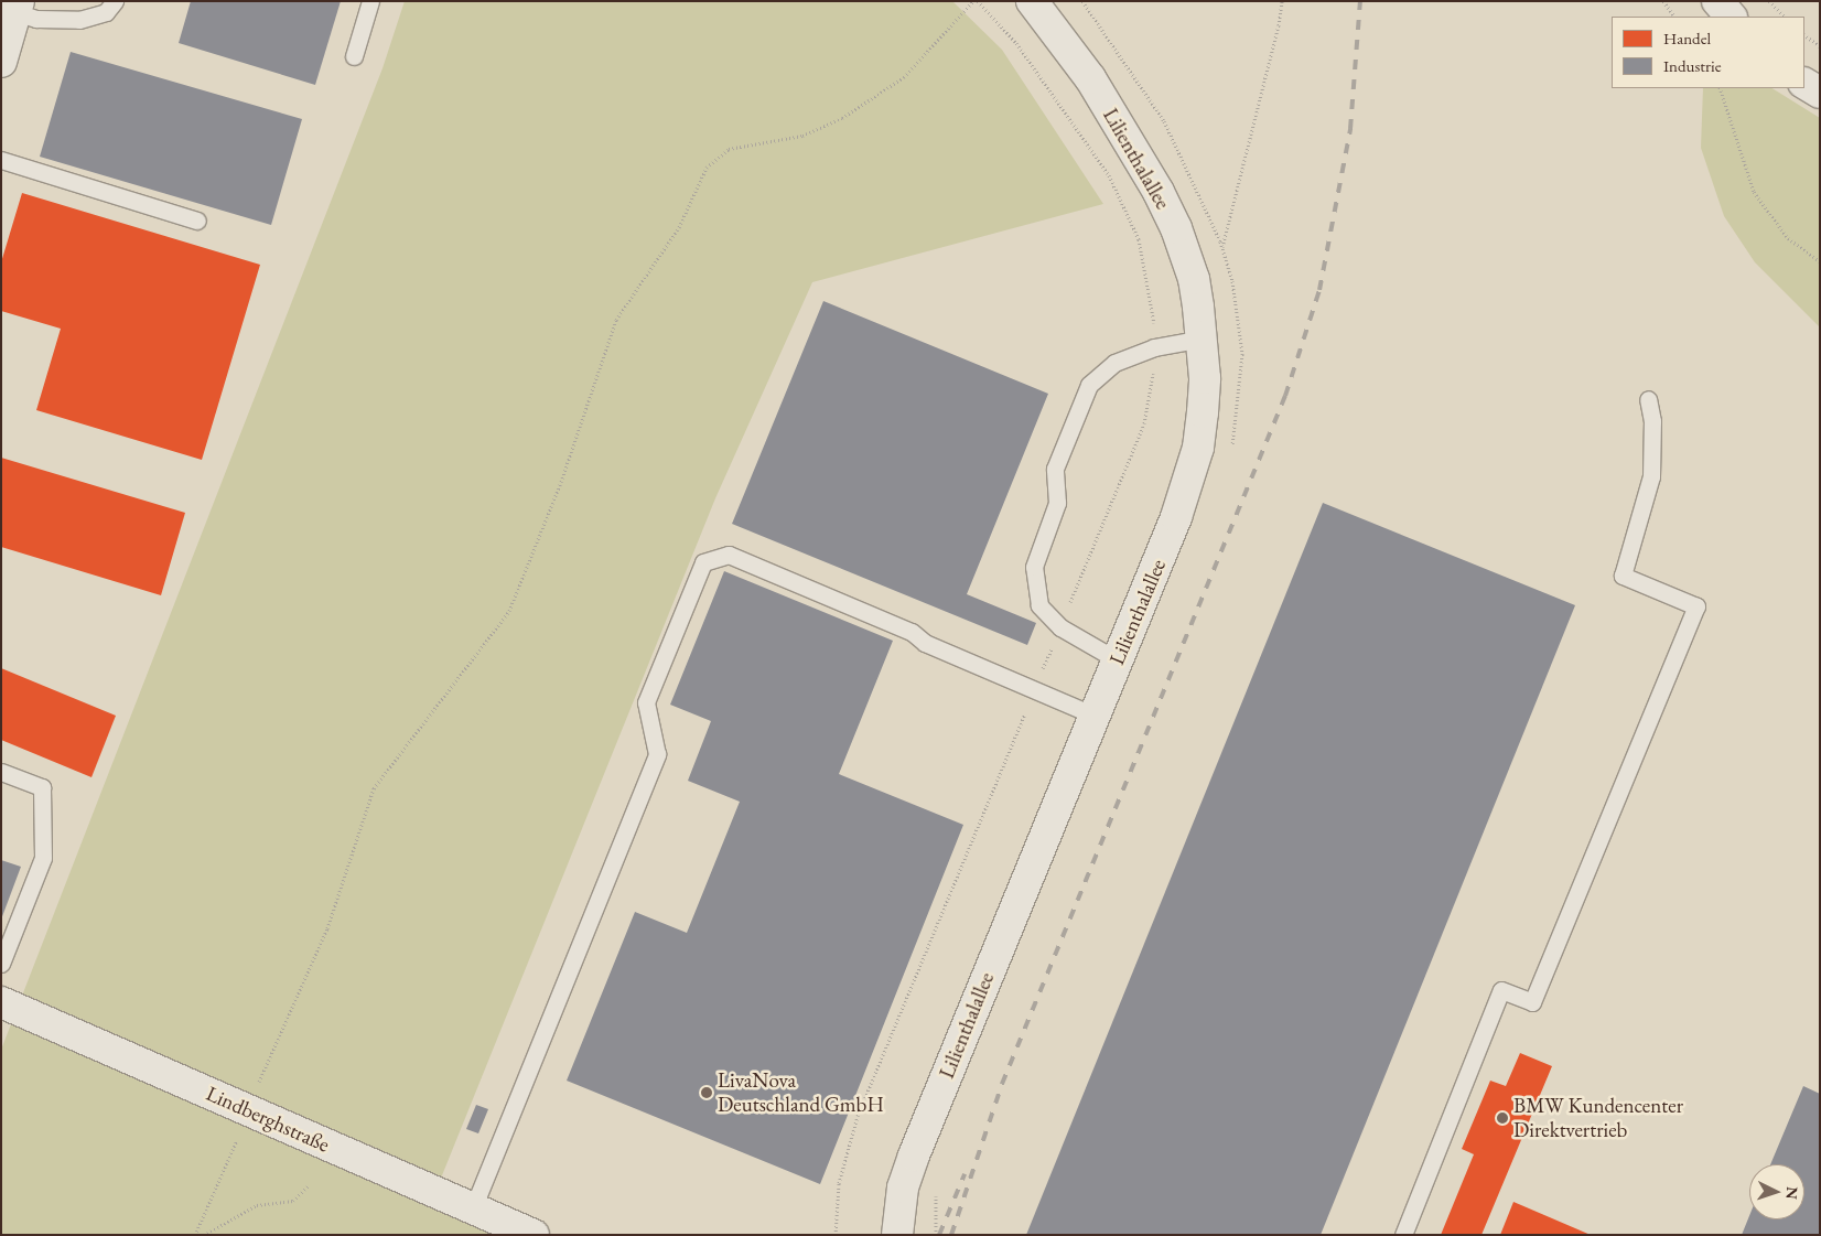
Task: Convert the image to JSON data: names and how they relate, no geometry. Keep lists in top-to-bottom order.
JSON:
{
  "streets": {
    "street": ["Lilienthalallee", "Lindberghstraße"]
  },
  "places": ["LivaNova Deutschland GmbH", "BMW Kundencenter Direktvertrieb"],
  "legend": ["Handel", "Industrie"],
  "north": "right"
}
